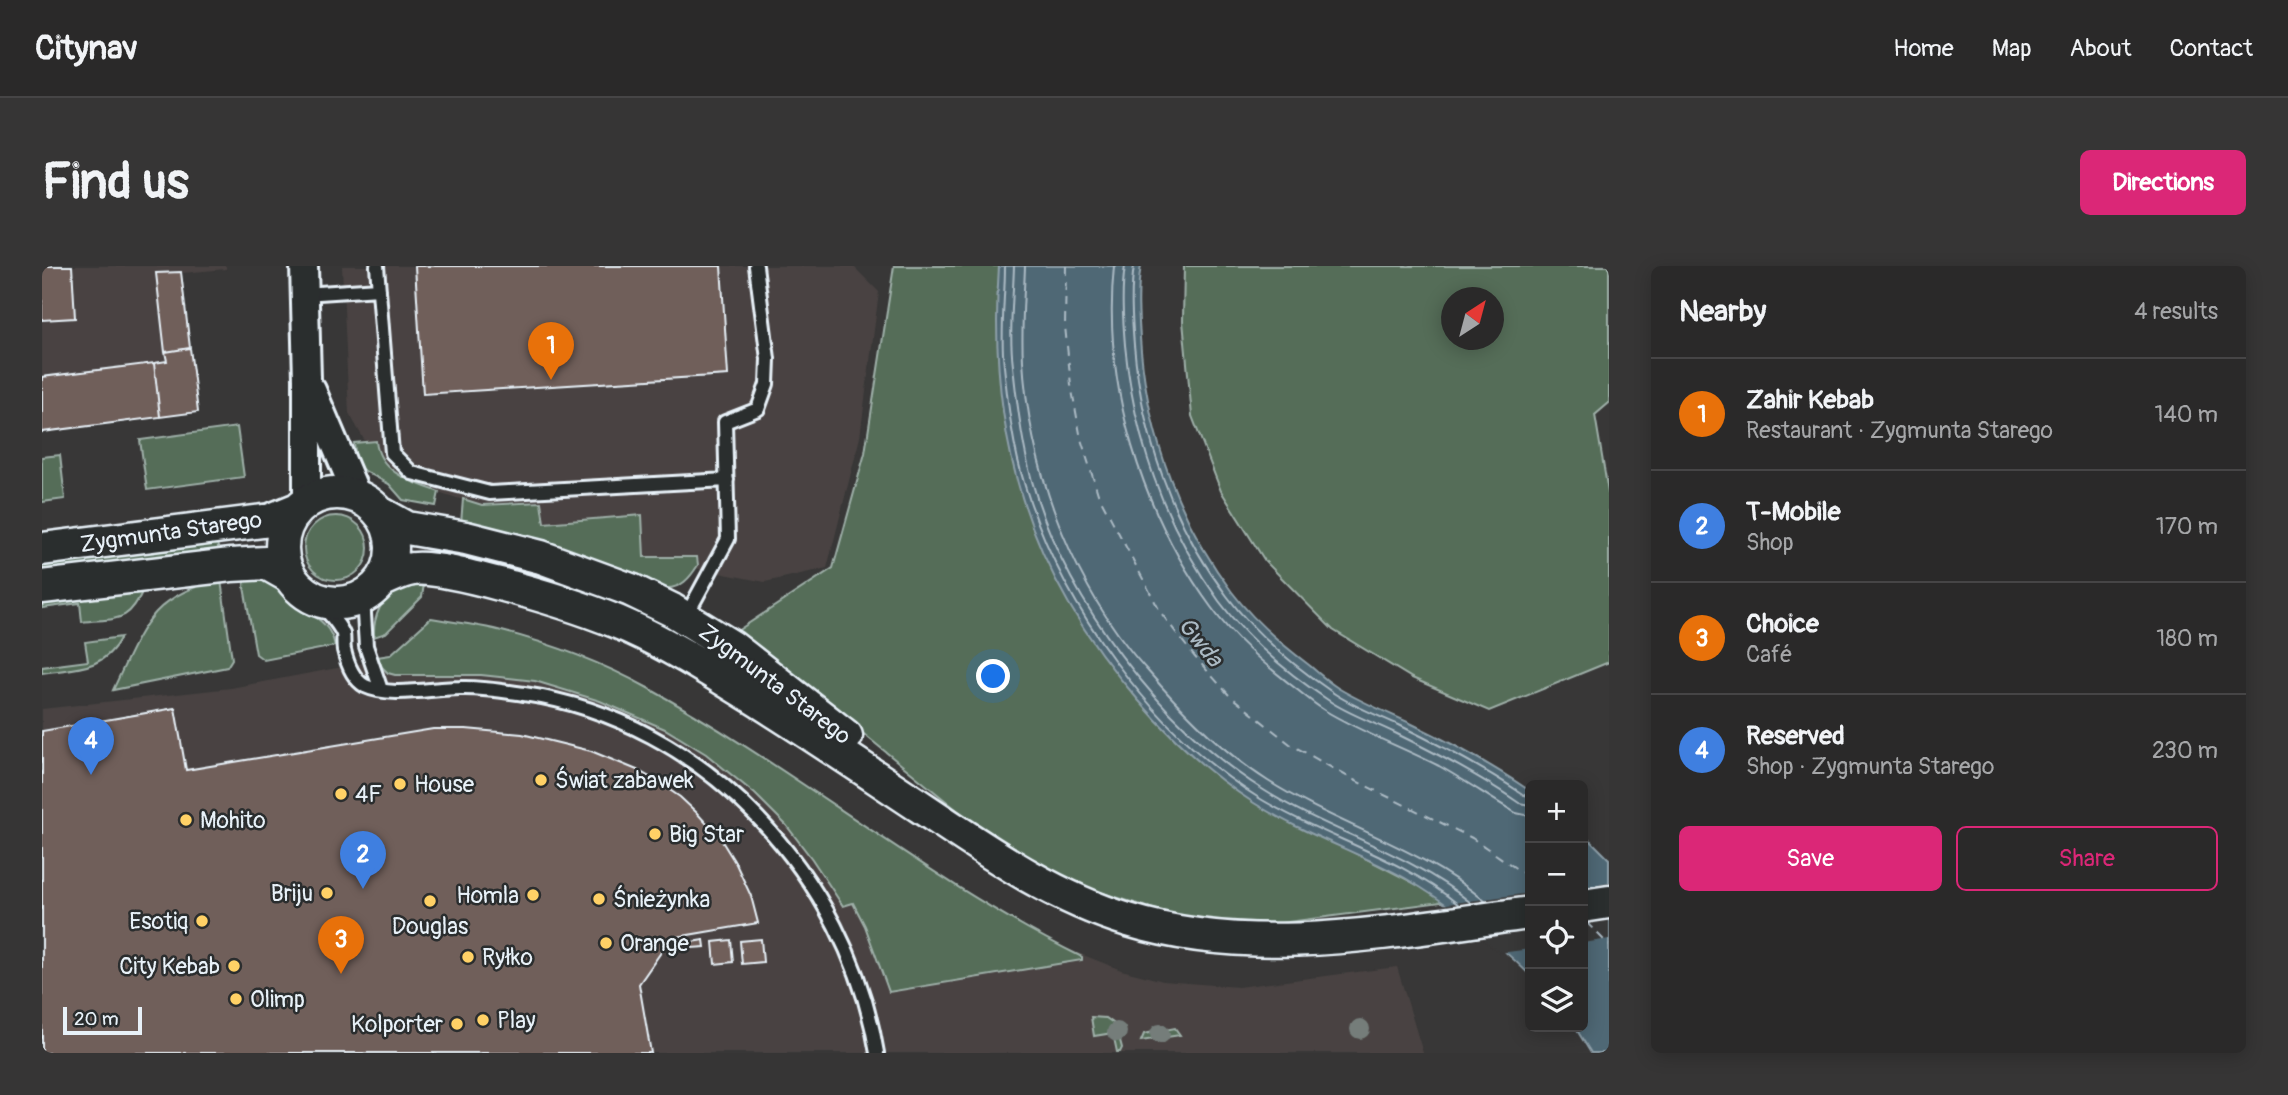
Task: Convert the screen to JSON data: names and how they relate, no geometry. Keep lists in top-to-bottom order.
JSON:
{
  "streets": {
    "street": ["Zygmunta Starego"]
  },
  "water": ["Gwda"],
  "places": [
    "Świat zabawek",
    "House",
    "4F",
    "Mohito",
    "Big Star",
    "Briju",
    "Homla",
    "Śnieżynka",
    "Douglas",
    "Esotiq",
    "Orange",
    "Ryłko",
    "City Kebab",
    "Olimp",
    "Play",
    "Kolporter"
  ],
  "scale_bar": "20 m",
  "north": "top right",
  "page": {
    "header": "Citynav",
    "nav": [
      "Home",
      "Map",
      "About",
      "Contact"
    ],
    "buttons": [
      "Directions",
      ["Save", "Share"]
    ],
    "title": "Find us",
    "heading": ["Nearby", "4 results"],
    "pins": [
      "1",
      "4",
      "2",
      "3"
    ],
    "list": [
      {
        "mark": "1",
        "name": "Zahir Kebab",
        "note": "Restaurant · Zygmunta Starego",
        "value": "140 m"
      },
      {
        "mark": "2",
        "name": "T-Mobile",
        "note": "Shop",
        "value": "170 m"
      },
      {
        "mark": "3",
        "name": "Choice",
        "note": "Café",
        "value": "180 m"
      },
      {
        "mark": "4",
        "name": "Reserved",
        "note": "Shop · Zygmunta Starego",
        "value": "230 m"
      }
    ],
    "map_buttons": ["+", "−"],
    "scale": "20 m"
  }
}
